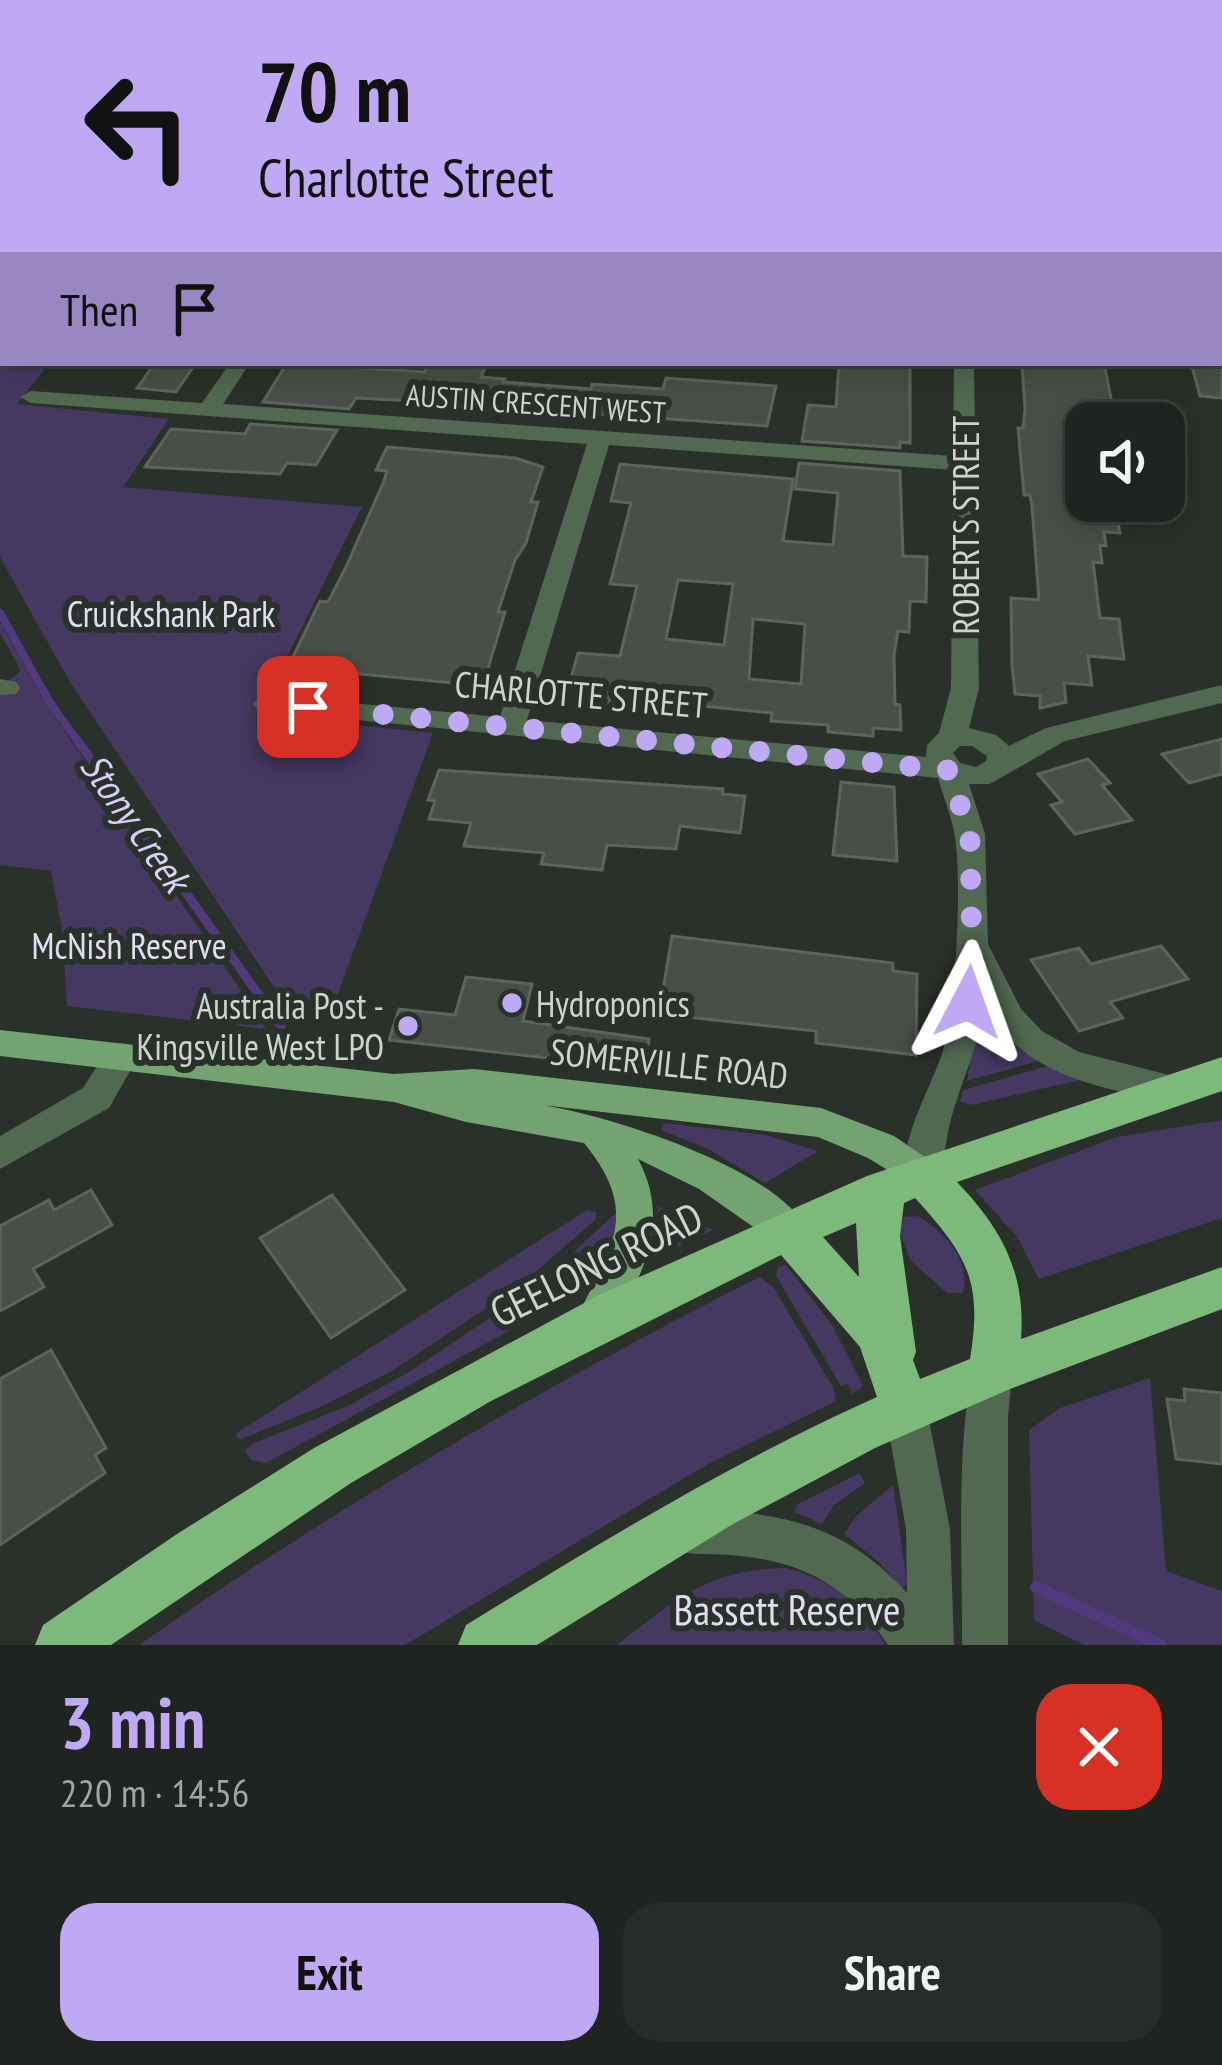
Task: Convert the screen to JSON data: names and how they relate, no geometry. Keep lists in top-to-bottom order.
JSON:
{
  "streets": {
    "highway": ["GEELONG ROAD"],
    "main road": ["SOMERVILLE ROAD"],
    "street": ["AUSTIN CRESCENT WEST", "ROBERTS STREET", "CHARLOTTE STREET"]
  },
  "crossings": [
    ["AUSTIN CRESCENT WEST", "ROBERTS STREET"],
    ["ROBERTS STREET", "CHARLOTTE STREET"],
    ["ROBERTS STREET", "SOMERVILLE ROAD"],
    ["ROBERTS STREET", "GEELONG ROAD"],
    ["SOMERVILLE ROAD", "GEELONG ROAD"]
  ],
  "water": ["Stony Creek"],
  "parks": ["Cruickshank Park", "McNish Reserve", "Bassett Reserve"],
  "places": ["Hydroponics", "Australia Post - Kingsville West LPO"],
  "page": {
    "turn": ["70 m", "Charlotte Street"],
    "then": "Then",
    "heading": ["3 min", "220 m · 14:56"],
    "buttons": ["Exit", "Share"]
  }
}
